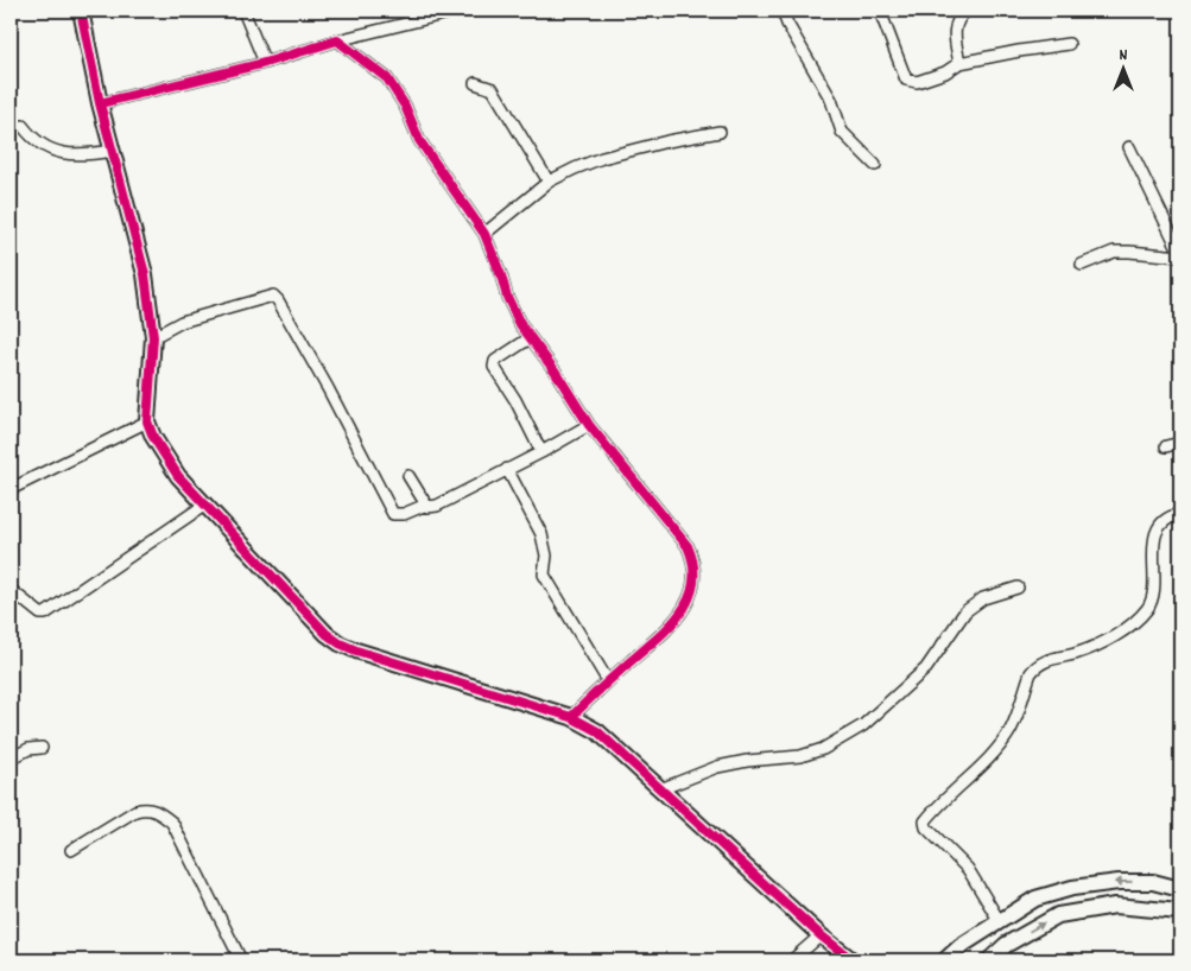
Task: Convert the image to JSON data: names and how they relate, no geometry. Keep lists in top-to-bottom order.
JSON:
{
  "north": "top"
}
